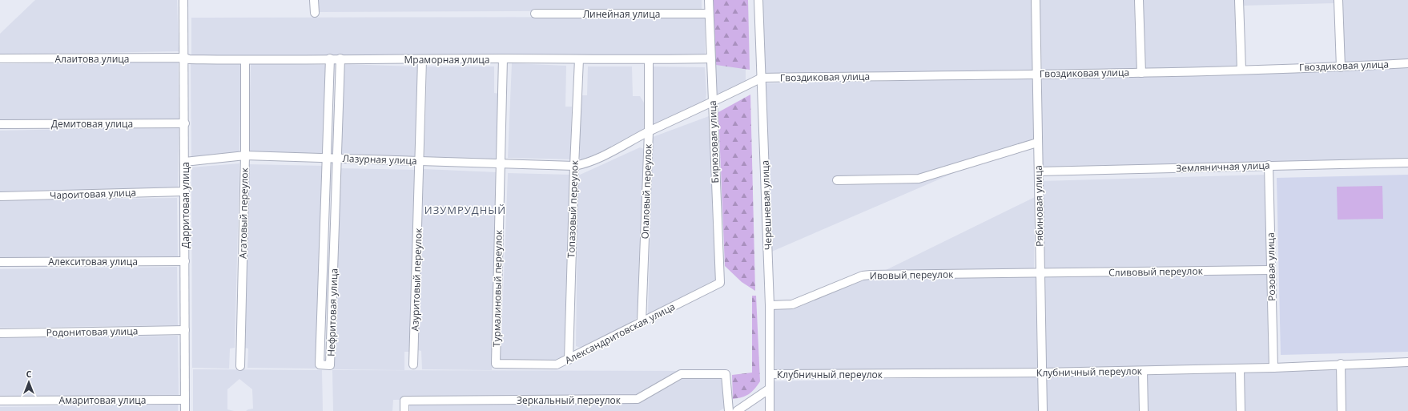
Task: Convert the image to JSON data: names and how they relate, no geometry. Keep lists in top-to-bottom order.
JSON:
{
  "streets": {
    "street": [
      "Линейная улица",
      "Алаитова улица",
      "Мраморная улица",
      "Гвоздиковая улица",
      "Демитовая улица",
      "Бирюзовая улица",
      "Лазурная улица",
      "Земляничная улица",
      "Опаловый переулок",
      "Чароитовая улица",
      "Дарритовая улица",
      "Черешневая улица",
      "Рябиновая улица",
      "Топазовый переулок",
      "Агатовый переулок",
      "Алекситовая улица",
      "Розовая улица",
      "Сливовый переулок",
      "Ивовый переулок",
      "Азуритовый переулок",
      "Турмалиновый переулок",
      "Нефритовая улица",
      "Родонитовая улица",
      "Александритовская улица",
      "Клубничный переулок",
      "Амаритовая улица",
      "Зеркальный переулок"
    ]
  },
  "crossings": [
    ["Линейная улица", "Бирюзовая улица"],
    ["Алаитова улица", "Мраморная улица"],
    ["Алаитова улица", "Дарритовая улица"],
    ["Мраморная улица", "Бирюзовая улица"],
    ["Мраморная улица", "Опаловый переулок"],
    ["Мраморная улица", "Дарритовая улица"],
    ["Мраморная улица", "Топазовый переулок"],
    ["Мраморная улица", "Агатовый переулок"],
    ["Мраморная улица", "Азуритовый переулок"],
    ["Мраморная улица", "Турмалиновый переулок"],
    ["Мраморная улица", "Нефритовая улица"],
    ["Гвоздиковая улица", "Лазурная улица"],
    ["Гвоздиковая улица", "Черешневая улица"],
    ["Гвоздиковая улица", "Рябиновая улица"],
    ["Демитовая улица", "Дарритовая улица"],
    ["Бирюзовая улица", "Лазурная улица"],
    ["Бирюзовая улица", "Александритовская улица"],
    ["Лазурная улица", "Опаловый переулок"],
    ["Лазурная улица", "Дарритовая улица"],
    ["Лазурная улица", "Черешневая улица"],
    ["Лазурная улица", "Топазовый переулок"],
    ["Лазурная улица", "Агатовый переулок"],
    ["Лазурная улица", "Азуритовый переулок"],
    ["Лазурная улица", "Турмалиновый переулок"],
    ["Лазурная улица", "Нефритовая улица"],
    ["Земляничная улица", "Рябиновая улица"],
    ["Земляничная улица", "Розовая улица"],
    ["Опаловый переулок", "Александритовская улица"],
    ["Чароитовая улица", "Дарритовая улица"],
    ["Дарритовая улица", "Алекситовая улица"],
    ["Дарритовая улица", "Родонитовая улица"],
    ["Дарритовая улица", "Амаритовая улица"],
    ["Черешневая улица", "Ивовый переулок"],
    ["Черешневая улица", "Клубничный переулок"],
    ["Рябиновая улица", "Сливовый переулок"],
    ["Рябиновая улица", "Ивовый переулок"],
    ["Рябиновая улица", "Клубничный переулок"],
    ["Топазовый переулок", "Александритовская улица"],
    ["Розовая улица", "Сливовый переулок"],
    ["Розовая улица", "Клубничный переулок"],
    ["Сливовый переулок", "Ивовый переулок"],
    ["Турмалиновый переулок", "Александритовская улица"]
  ],
  "districts": ["ИЗУМРУДНЫЙ"],
  "north": "top"
}
